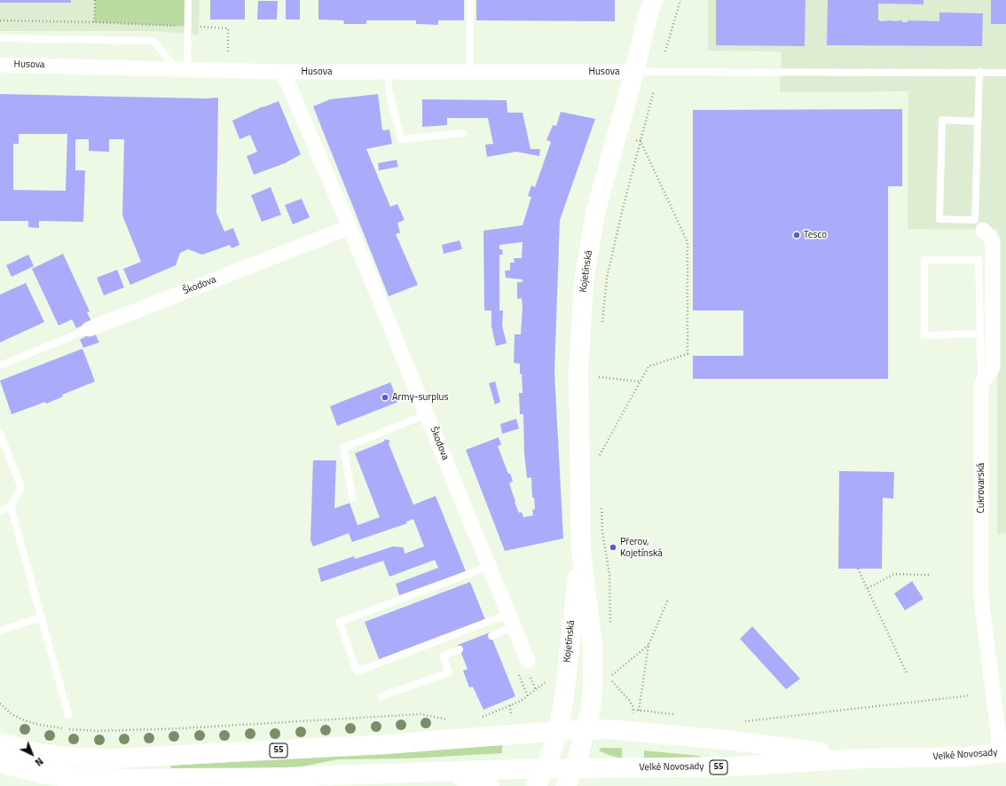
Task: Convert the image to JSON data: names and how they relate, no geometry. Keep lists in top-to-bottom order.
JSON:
{
  "streets": {
    "main road": ["Kojetínská", "55", "Velké Novosady"],
    "street": ["Husova", "Škodova", "Cukrovarská"]
  },
  "crossings": [
    ["Husova", "Kojetínská"],
    ["Husova", "Škodova"],
    ["Kojetínská", "55"],
    ["Kojetínská", "Velké Novosady"],
    ["Cukrovarská", "Velké Novosady"],
    ["55", "Velké Novosady"]
  ],
  "places": ["Tesco", "Army-surplus", "Přerov, Kojetínská"],
  "north": "bottom right"
}
